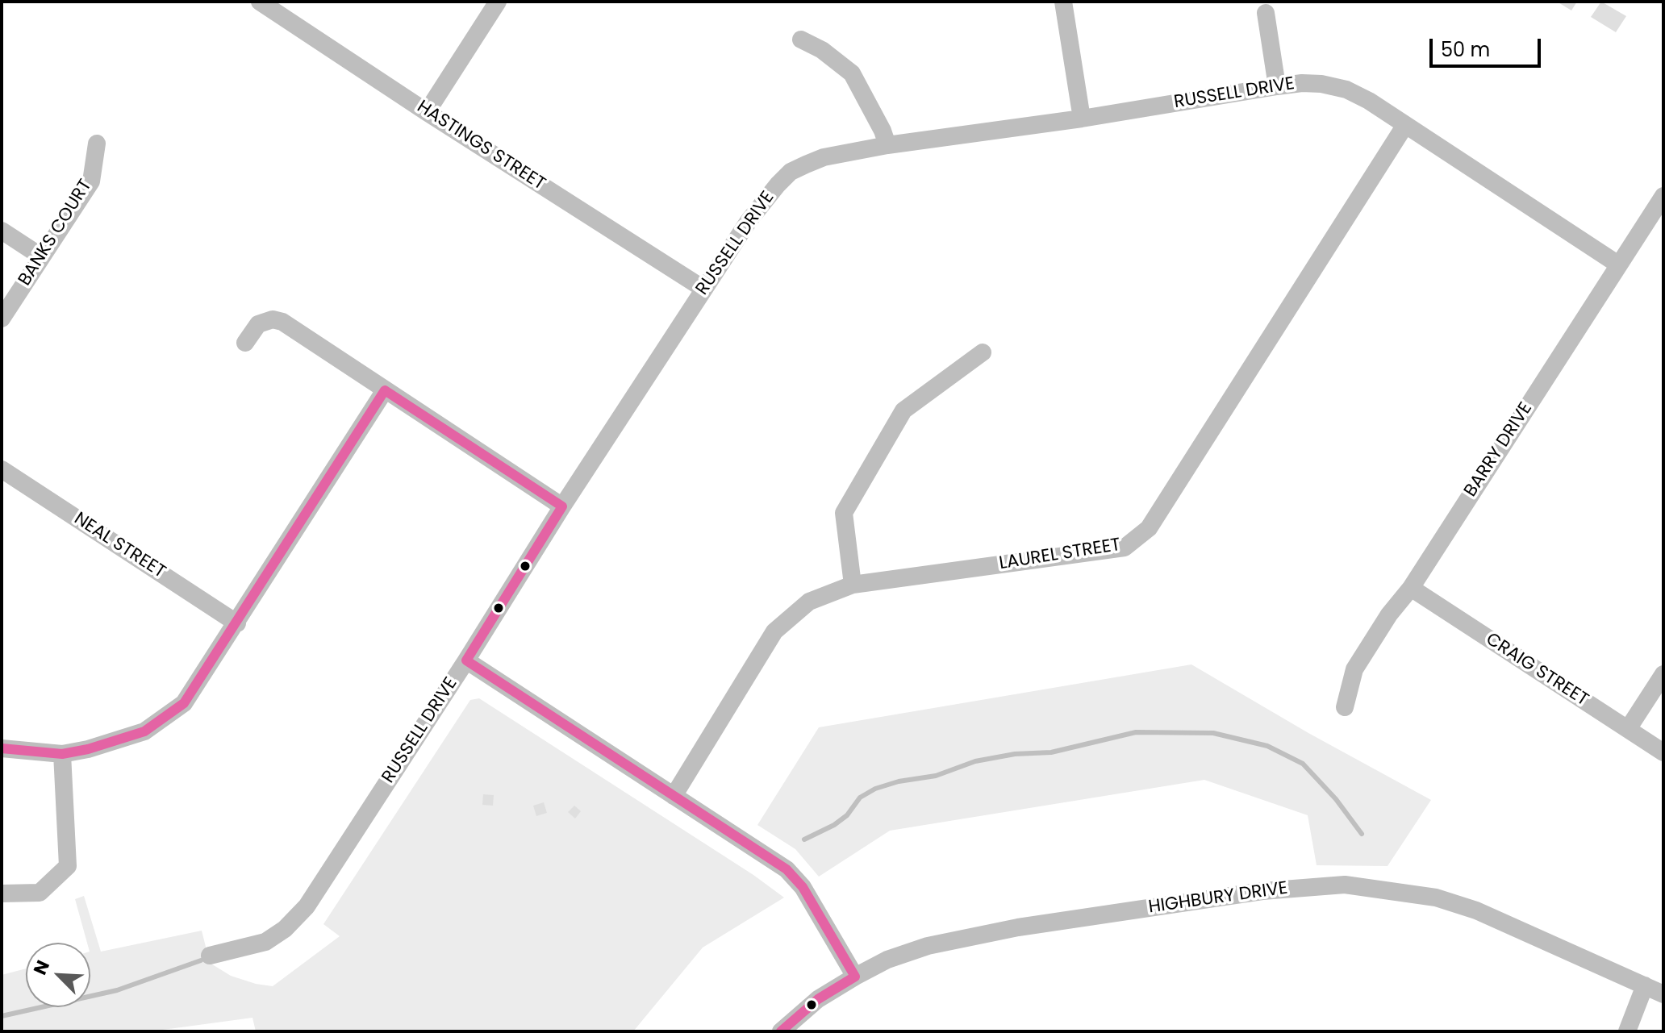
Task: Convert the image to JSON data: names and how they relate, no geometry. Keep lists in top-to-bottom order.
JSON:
{
  "streets": {
    "street": [
      "RUSSELL DRIVE",
      "HASTINGS STREET",
      "BANKS COURT",
      "BARRY DRIVE",
      "NEAL STREET",
      "LAUREL STREET",
      "CRAIG STREET",
      "HIGHBURY DRIVE"
    ]
  },
  "crossings": [
    ["RUSSELL DRIVE", "HASTINGS STREET"],
    ["RUSSELL DRIVE", "BARRY DRIVE"],
    ["RUSSELL DRIVE", "LAUREL STREET"],
    ["BARRY DRIVE", "CRAIG STREET"]
  ],
  "scale_bar": "50 m",
  "north": "top left"
}
